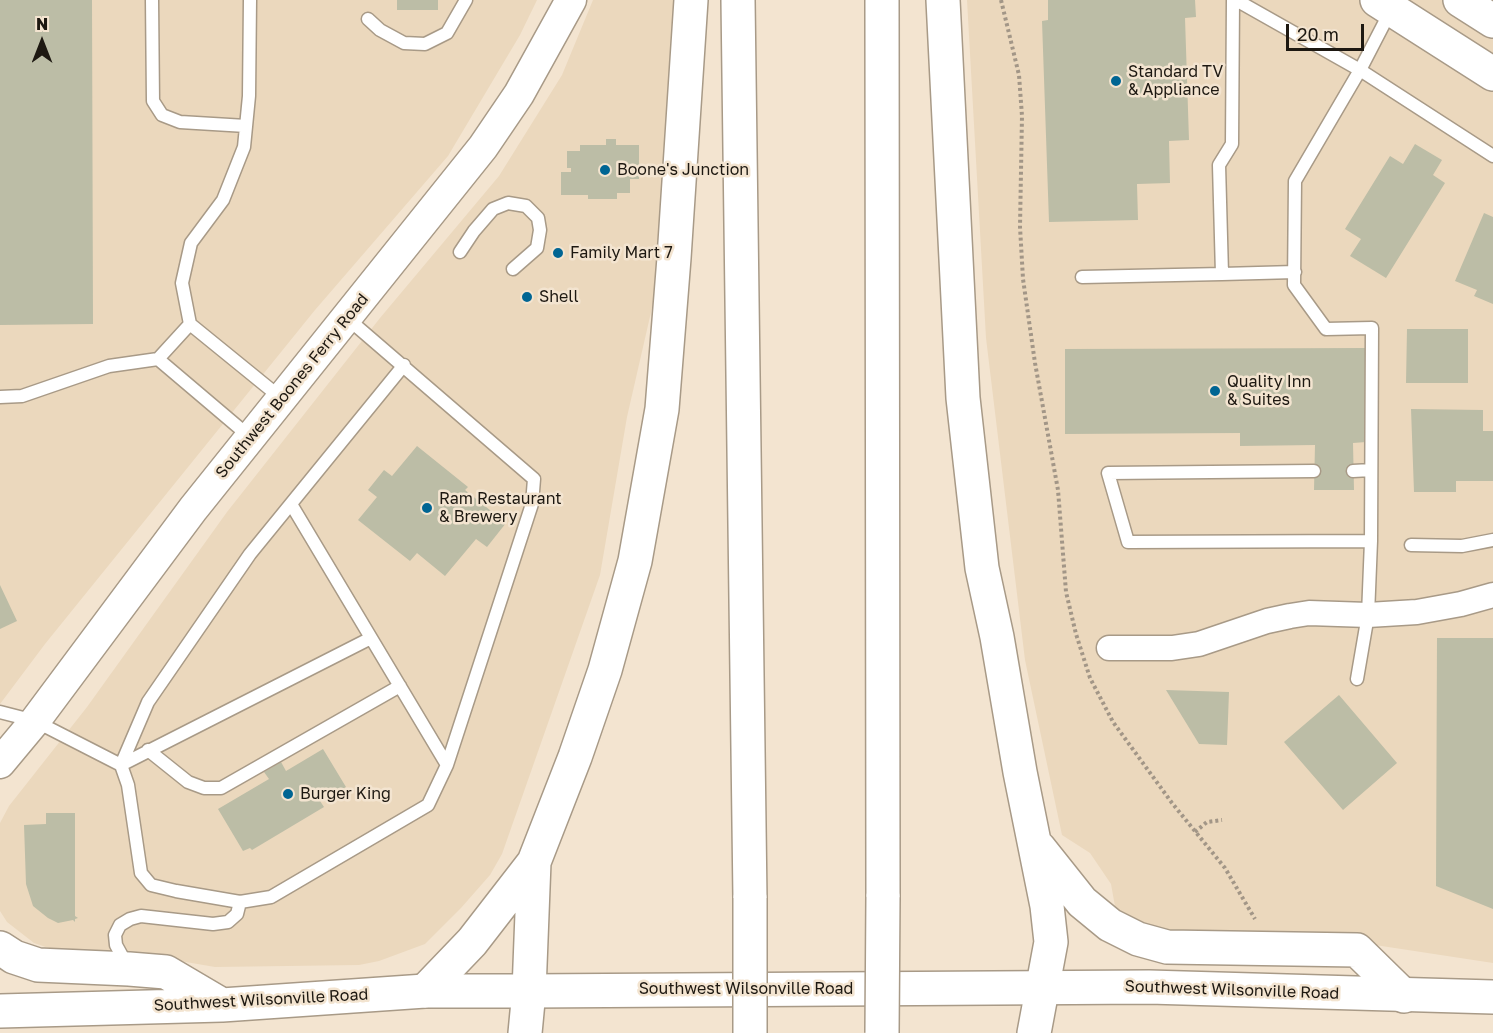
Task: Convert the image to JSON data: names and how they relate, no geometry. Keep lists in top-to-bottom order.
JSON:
{
  "streets": {
    "main road": ["Southwest Wilsonville Road"],
    "street": ["Southwest Boones Ferry Road"]
  },
  "places": [
    "Standard TV & Appliance",
    "Boone's Junction",
    "Family Mart 7",
    "Shell",
    "Quality Inn & Suites",
    "Ram Restaurant & Brewery",
    "Burger King"
  ],
  "scale_bar": "20 m",
  "north": "top"
}
